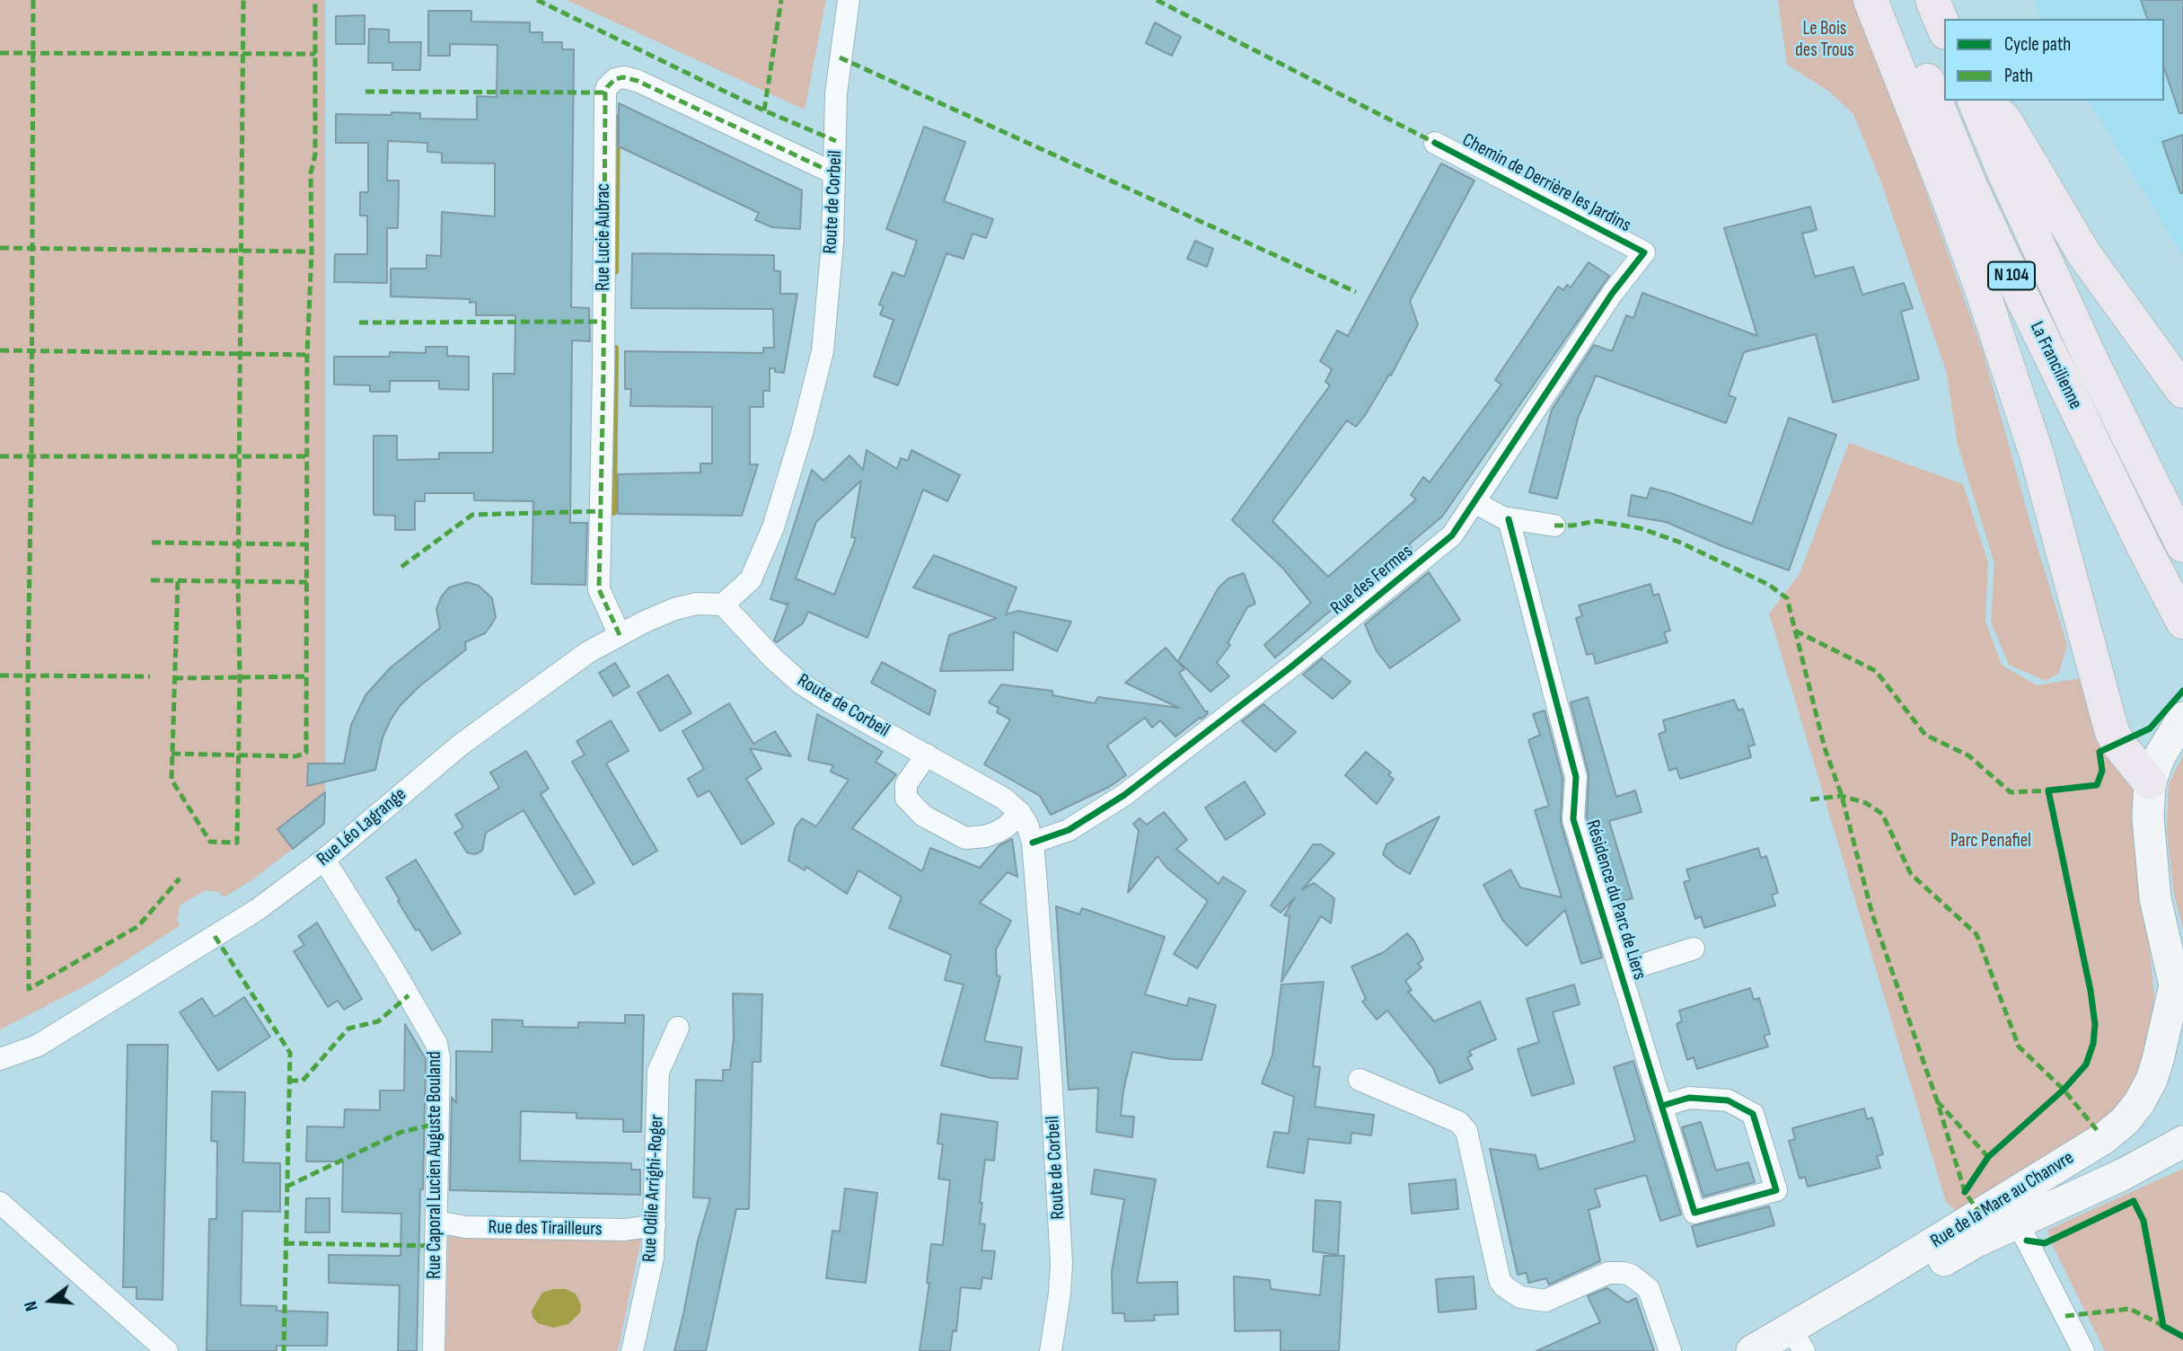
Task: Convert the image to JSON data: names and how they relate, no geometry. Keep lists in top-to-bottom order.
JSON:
{
  "streets": {
    "highway": ["N 104", "La Francilienne"],
    "main road": ["Rue de la Mare au Chanvre"],
    "street": [
      "Chemin de Derrière les Jardins",
      "Route de Corbeil",
      "Rue Lucie Aubrac",
      "Rue des Fermes",
      "Rue Léo Lagrange",
      "Résidence du Parc de Liers",
      "Rue Caporal Lucien Auguste Bouland",
      "Rue Odile Arrighi-Roger",
      "Rue des Tirailleurs"
    ]
  },
  "crossings": [
    ["Chemin de Derrière les Jardins", "Rue des Fermes"],
    ["Route de Corbeil", "Rue Lucie Aubrac"],
    ["Route de Corbeil", "Rue des Fermes"],
    ["Route de Corbeil", "Rue Léo Lagrange"],
    ["Rue Lucie Aubrac", "Rue Léo Lagrange"],
    ["Rue Léo Lagrange", "Rue Caporal Lucien Auguste Bouland"],
    ["Rue Caporal Lucien Auguste Bouland", "Rue des Tirailleurs"],
    ["Rue Odile Arrighi-Roger", "Rue des Tirailleurs"]
  ],
  "parks": ["Le Bois des Trous", "Parc Penafiel"],
  "legend": ["Cycle path", "Path"],
  "north": "left"
}
